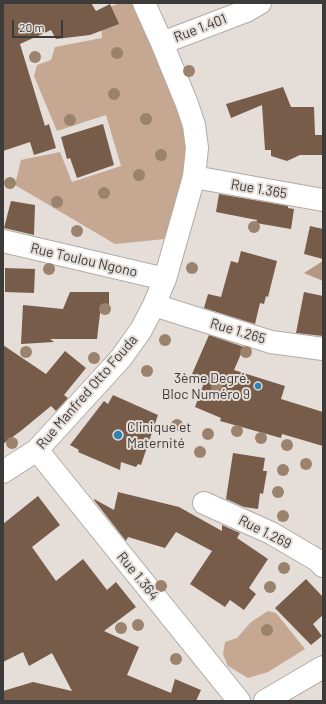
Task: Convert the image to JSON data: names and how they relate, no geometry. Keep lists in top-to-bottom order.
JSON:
{
  "streets": {
    "street": [
      "Rue 1.401",
      "Rue 1.365",
      "Rue Toulou Ngono",
      "Rue 1.265",
      "Rue Manfred Otto Fouda",
      "Rue 1.269",
      "Rue 1.364"
    ]
  },
  "crossings": [
    ["Rue 1.401", "Rue Manfred Otto Fouda"],
    ["Rue 1.365", "Rue Manfred Otto Fouda"],
    ["Rue Toulou Ngono", "Rue Manfred Otto Fouda"],
    ["Rue 1.265", "Rue Manfred Otto Fouda"],
    ["Rue Manfred Otto Fouda", "Rue 1.364"]
  ],
  "places": ["3ème Degré. Bloc Numéro 9", "Clinique et Maternité"],
  "scale_bar": "20 m"
}
